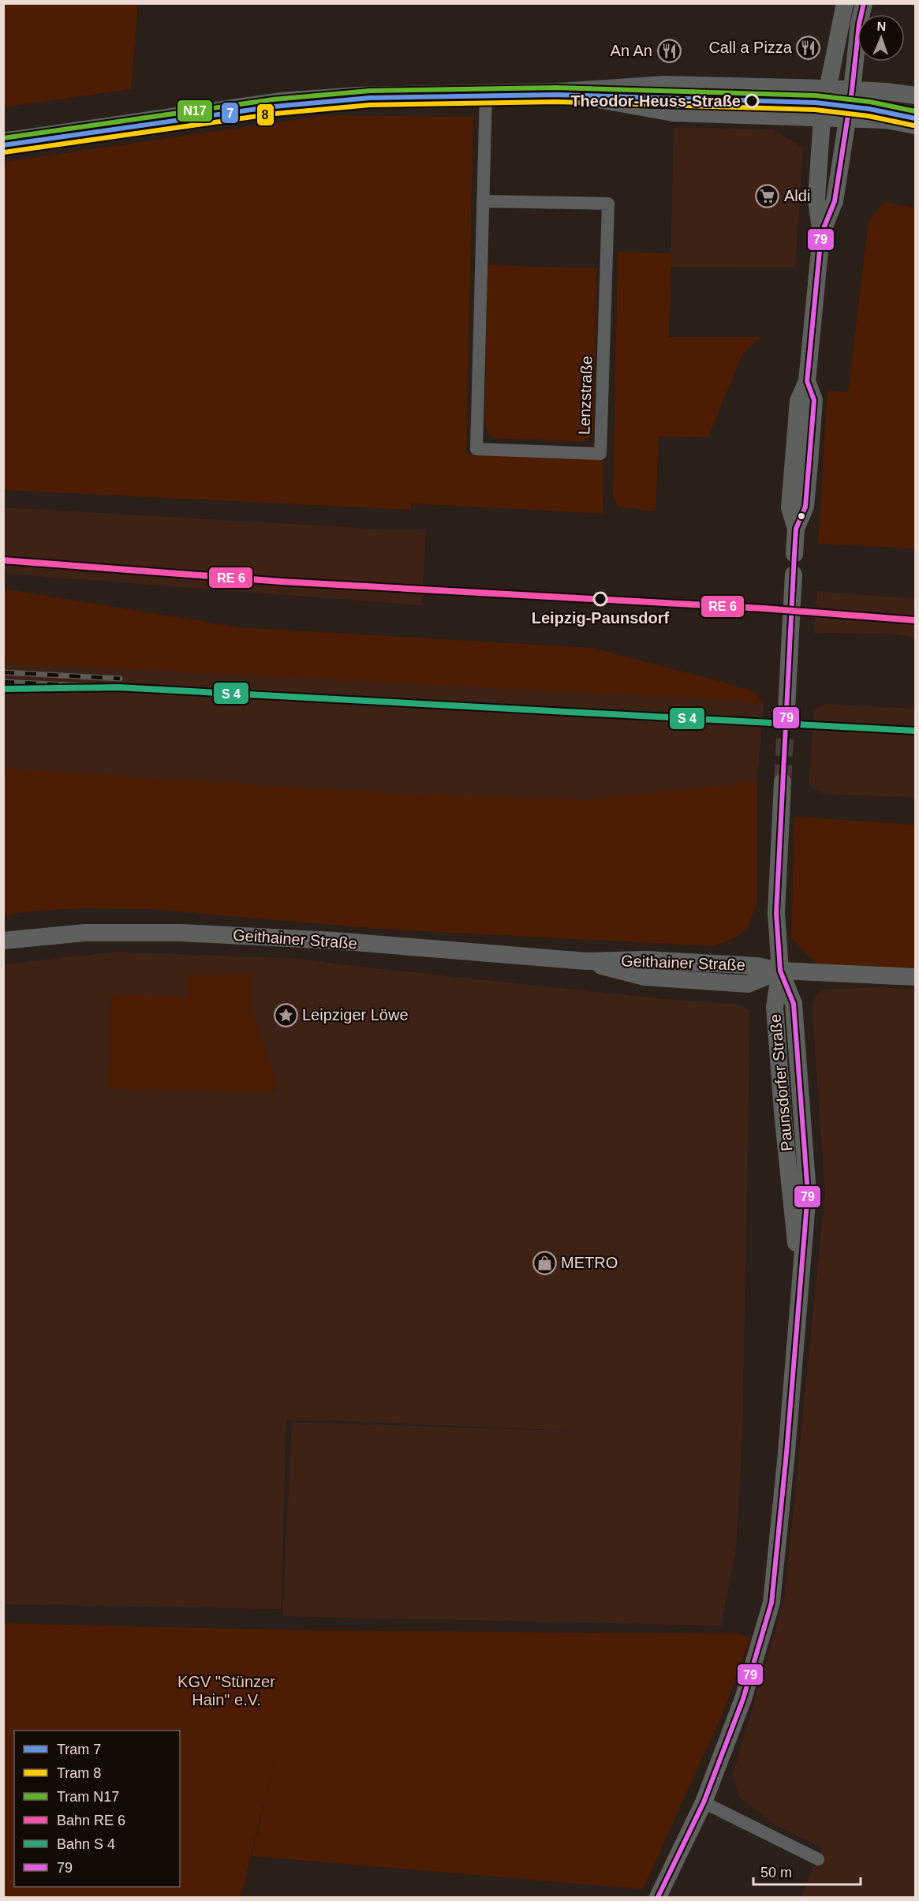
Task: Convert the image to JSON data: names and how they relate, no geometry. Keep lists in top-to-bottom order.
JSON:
{
  "streets": {
    "main road": ["Geithainer Straße", "Paunsdorfer Straße"],
    "street": ["Lenzstraße"]
  },
  "crossings": [
    ["Geithainer Straße", "Paunsdorfer Straße"]
  ],
  "parks": ["KGV \"Stünzer Hain\" e.V."],
  "places": {
    "restaurant": ["Call a Pizza", "An An"],
    "other": ["Theodor-Heuss-Straße", "Leipzig-Paunsdorf"],
    "supermarket": ["Aldi"],
    "place": ["Leipziger Löwe"],
    "shop": ["METRO"]
  },
  "lines": [
    "transit line 79",
    "tram line N17",
    "tram line 7",
    "tram line 8"
  ],
  "legend": [
    "Tram 7",
    "Tram 8",
    "Tram N17",
    "Bahn RE 6",
    "Bahn S 4",
    "79"
  ],
  "scale_bar": "50 m",
  "north": "top"
}
